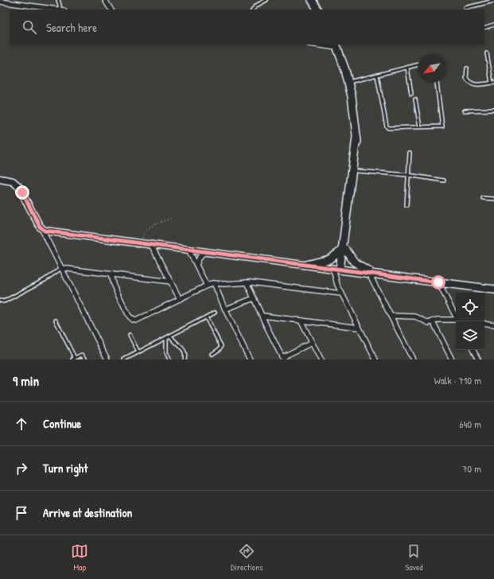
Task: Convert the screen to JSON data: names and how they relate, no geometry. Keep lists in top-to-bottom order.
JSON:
{
  "north": "bottom left",
  "page": {
    "search": "Search here",
    "heading": ["9 min", "Walk · 710 m"],
    "list": [
      ["Continue", "640 m"],
      ["Turn right", "70 m"],
      "Arrive at destination"
    ],
    "nav": ["Map", "Directions", "Saved"]
  }
}
